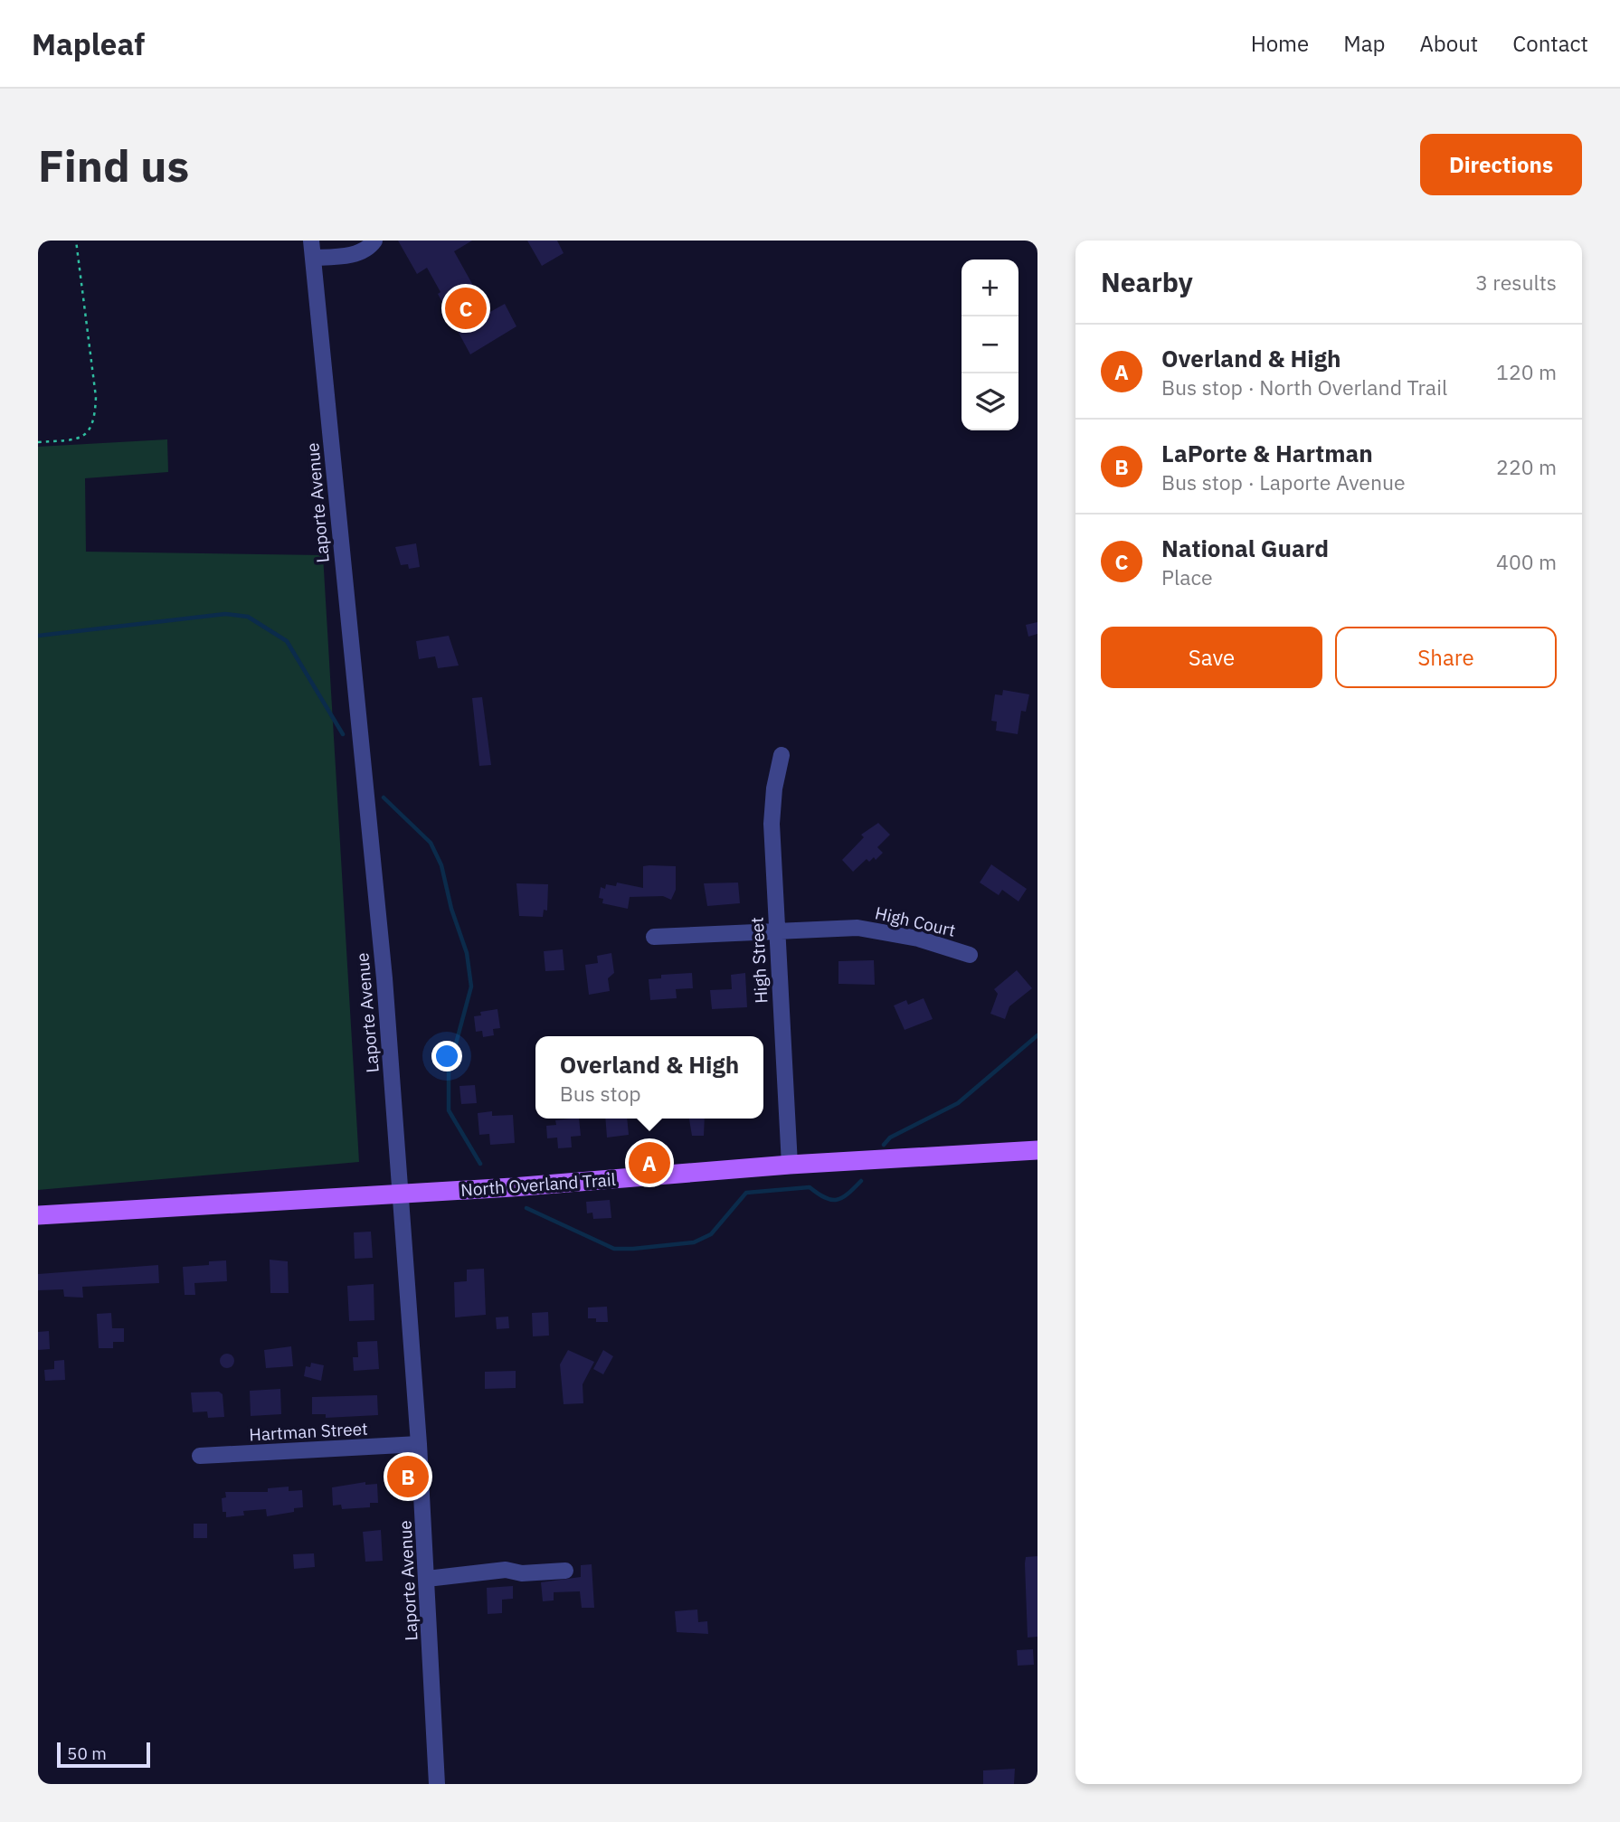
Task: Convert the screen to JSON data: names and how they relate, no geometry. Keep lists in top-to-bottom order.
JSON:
{
  "streets": {
    "main road": ["North Overland Trail"],
    "street": [
      "Laporte Avenue",
      "High Court",
      "High Street",
      "Hartman Street"
    ]
  },
  "crossings": [
    ["Laporte Avenue", "North Overland Trail"],
    ["Laporte Avenue", "Hartman Street"],
    ["High Court", "High Street"],
    ["High Street", "North Overland Trail"]
  ],
  "scale_bar": "50 m",
  "page": {
    "header": "Mapleaf",
    "nav": [
      "Home",
      "Map",
      "About",
      "Contact"
    ],
    "buttons": [
      "Directions",
      ["Save", "Share"]
    ],
    "title": "Find us",
    "heading": ["Nearby", "3 results"],
    "map_buttons": ["+", "−"],
    "pins": ["C", "A", "B"],
    "list": [
      {
        "mark": "A",
        "name": "Overland & High",
        "note": "Bus stop · North Overland Trail",
        "value": "120 m"
      },
      {
        "mark": "B",
        "name": "LaPorte & Hartman",
        "note": "Bus stop · Laporte Avenue",
        "value": "220 m"
      },
      {
        "mark": "C",
        "name": "National Guard",
        "note": "Place",
        "value": "400 m"
      }
    ],
    "popup": ["Overland & High", "Bus stop"],
    "scale": "50 m"
  }
}
